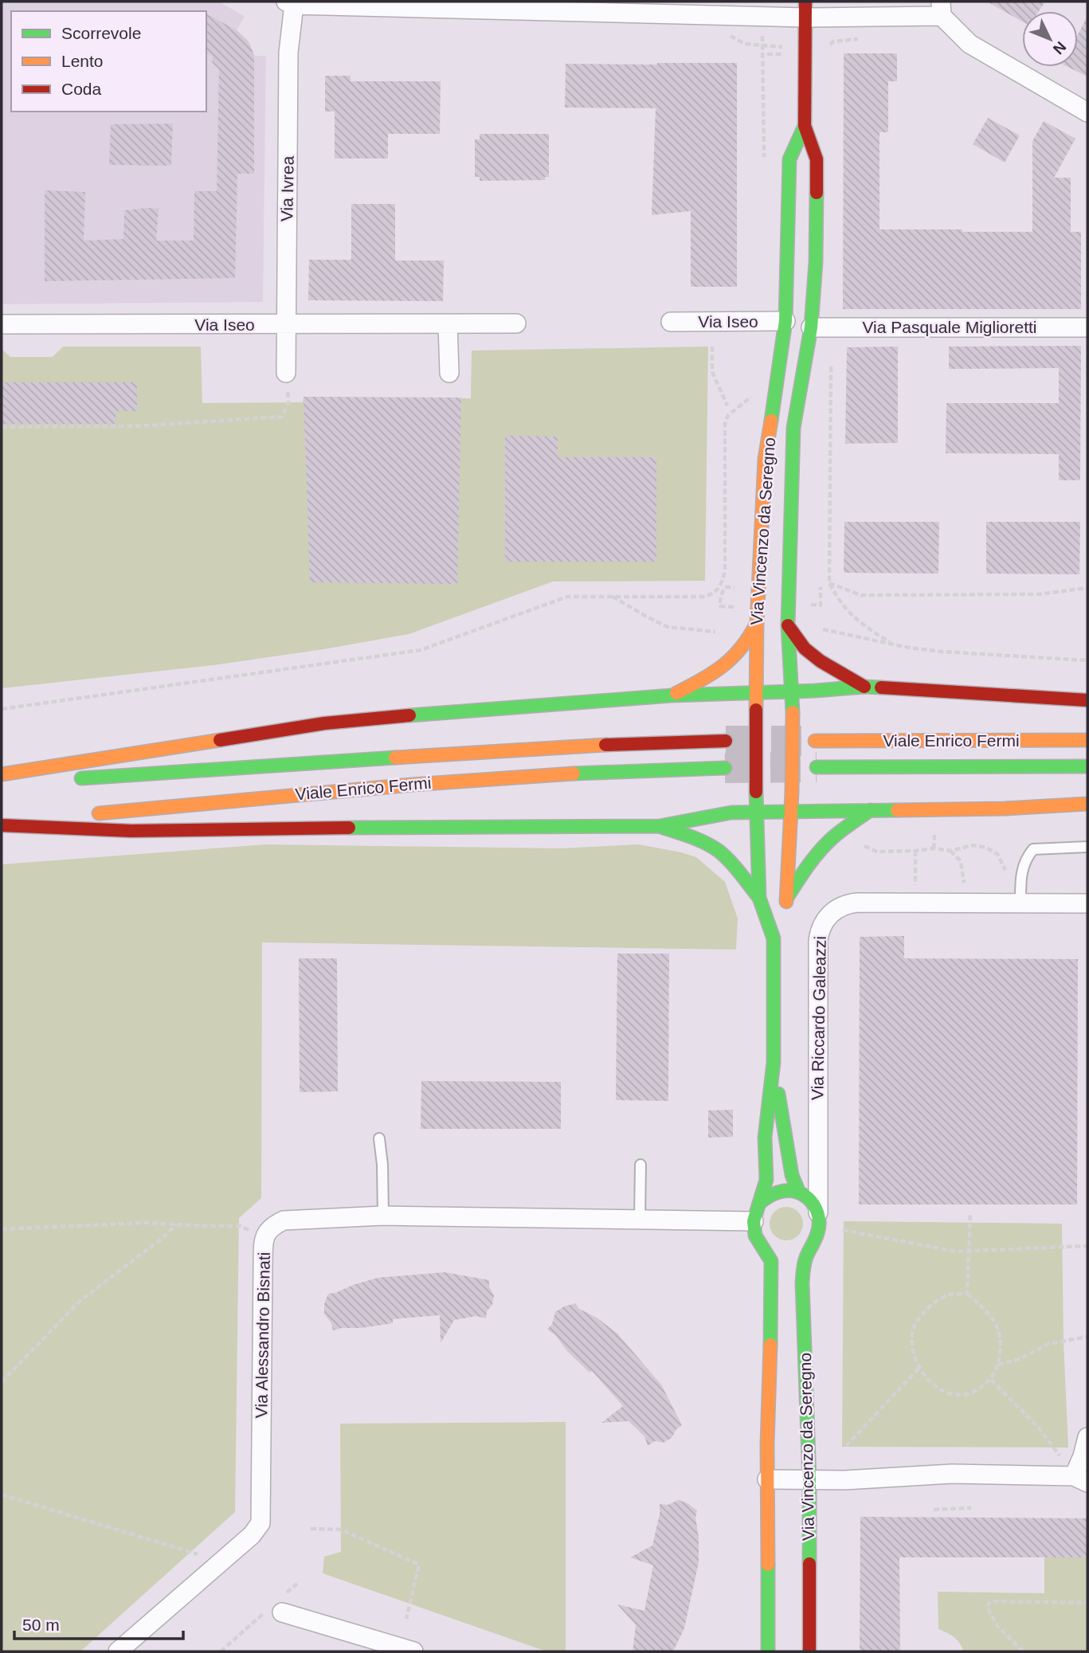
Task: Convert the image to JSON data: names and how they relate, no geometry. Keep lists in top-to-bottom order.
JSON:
{
  "streets": {
    "main road": ["Via Vincenzo da Seregno", "Viale Enrico Fermi"],
    "street": [
      "Via Ivrea",
      "Via Iseo",
      "Via Pasquale Miglioretti",
      "Via Riccardo Galeazzi",
      "Via Alessandro Bisnati"
    ]
  },
  "crossings": [
    ["Via Ivrea", "Via Iseo"],
    ["Via Iseo", "Via Vincenzo da Seregno"],
    ["Via Pasquale Miglioretti", "Via Vincenzo da Seregno"],
    ["Via Vincenzo da Seregno", "Via Riccardo Galeazzi"],
    ["Via Vincenzo da Seregno", "Via Alessandro Bisnati"]
  ],
  "legend": ["Scorrevole", "Lento", "Coda"],
  "scale_bar": "50 m",
  "north": "bottom right"
}
